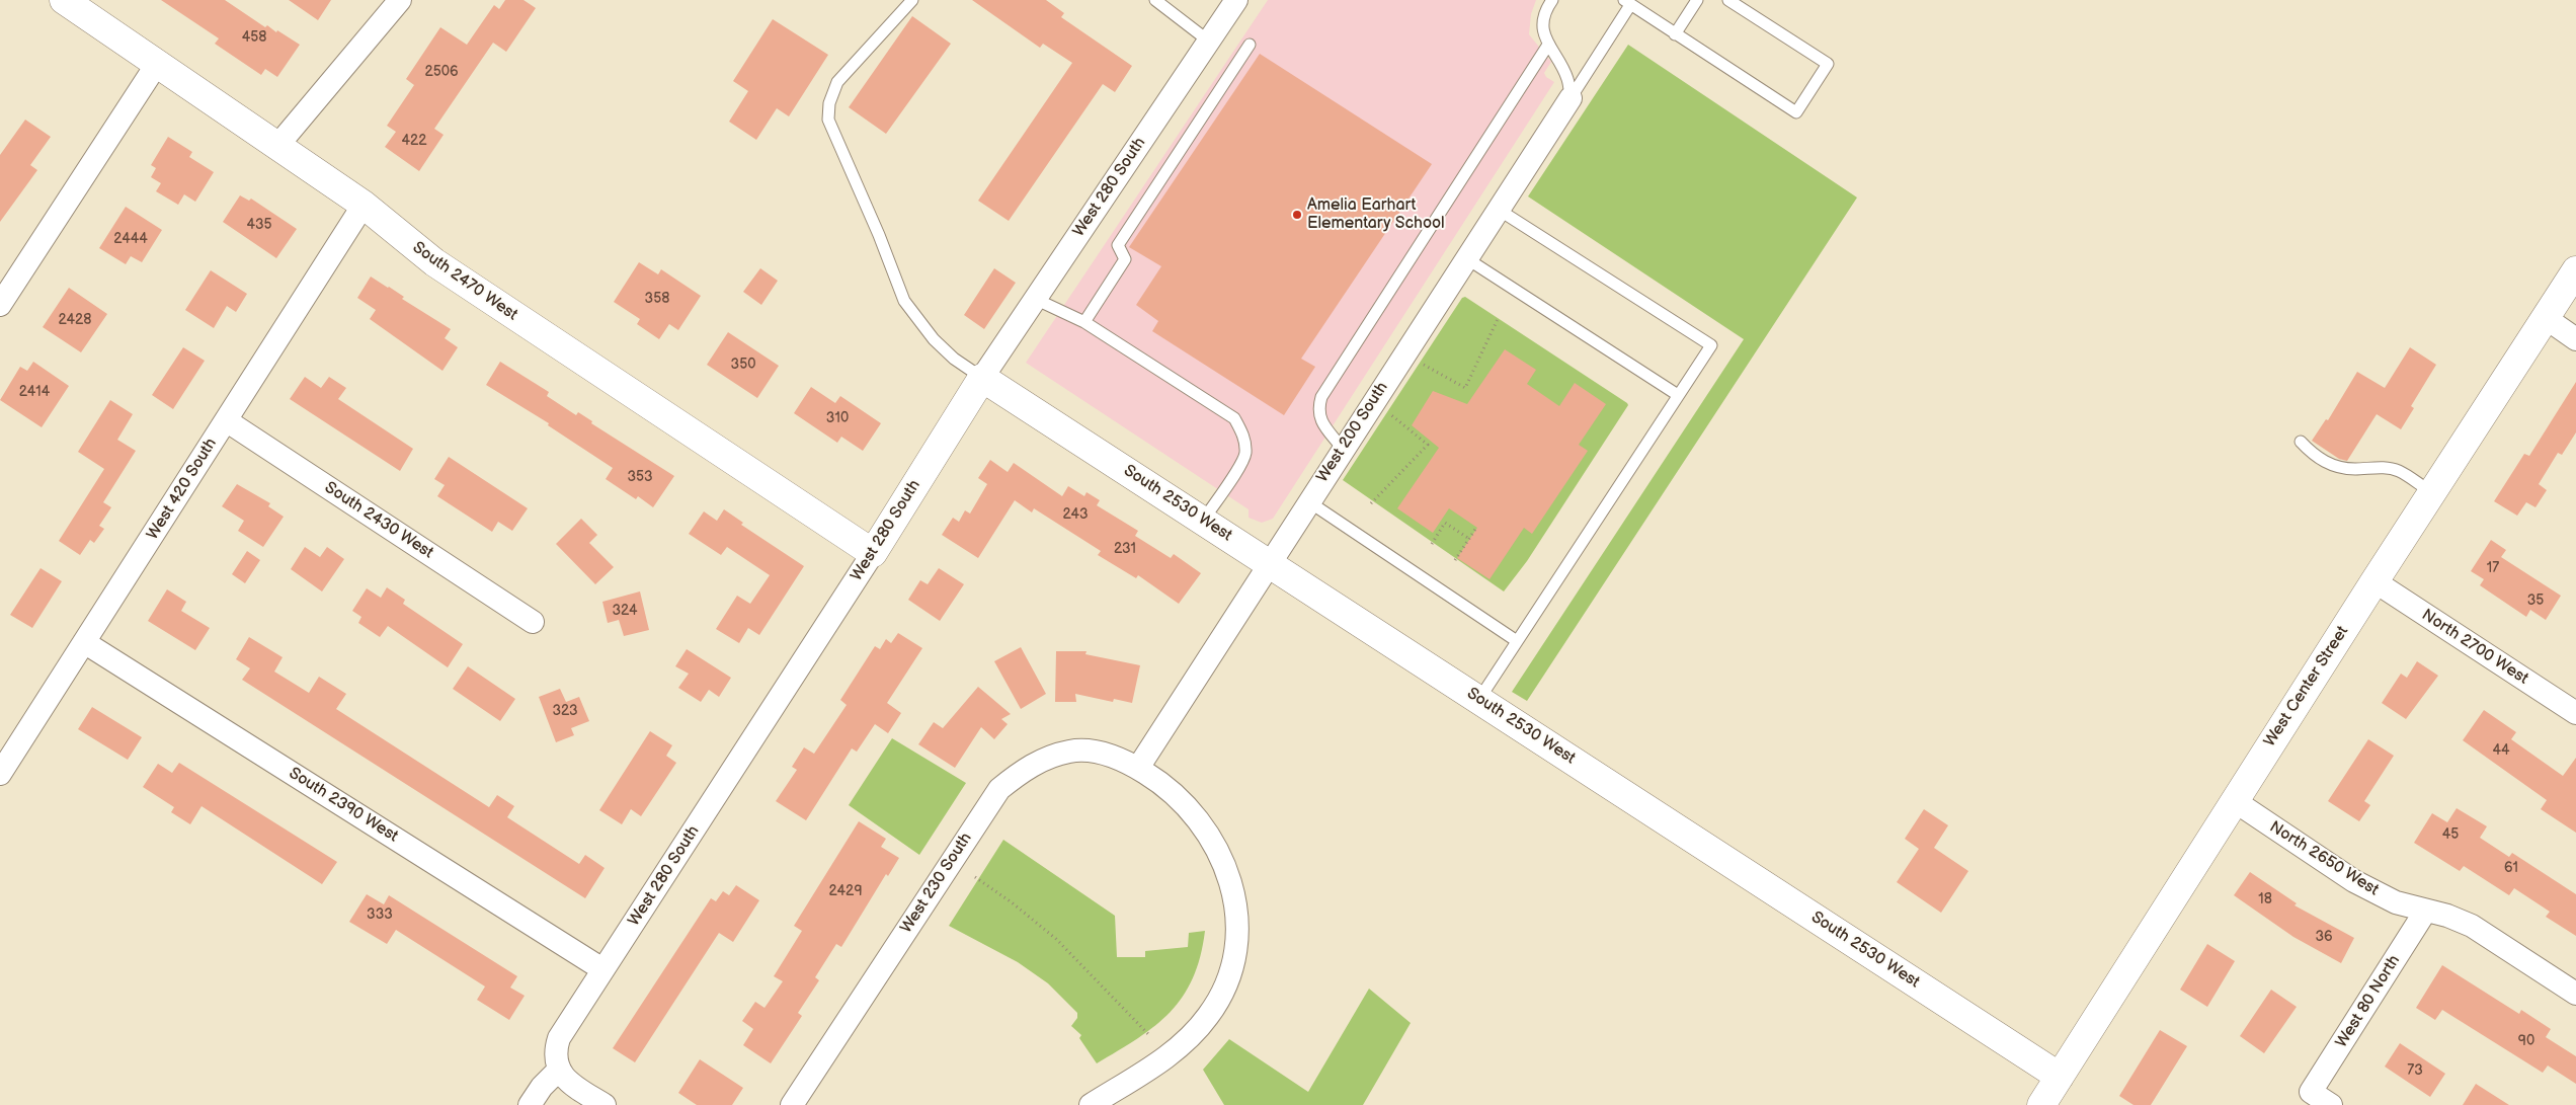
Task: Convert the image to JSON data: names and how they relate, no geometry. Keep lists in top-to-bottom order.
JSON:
{
  "streets": {
    "street": [
      "West 280 South",
      "South 2470 West",
      "West 200 South",
      "West 420 South",
      "South 2530 West",
      "South 2430 West",
      "North 2700 West",
      "West Center Street",
      "South 2390 West",
      "North 2650 West",
      "West 230 South",
      "West 80 North"
    ]
  },
  "crossings": [
    ["West 280 South", "South 2470 West"],
    ["West 280 South", "South 2530 West"],
    ["West 280 South", "South 2390 West"],
    ["South 2470 West", "West 420 South"],
    ["West 200 South", "South 2530 West"],
    ["West 200 South", "West 230 South"],
    ["West 420 South", "South 2430 West"],
    ["West 420 South", "South 2390 West"],
    ["South 2530 West", "West Center Street"],
    ["North 2700 West", "West Center Street"],
    ["West Center Street", "North 2650 West"],
    ["North 2650 West", "West 80 North"]
  ],
  "places": ["Amelia Earhart Elementary School"],
  "house_numbers": [
    "458",
    "2506",
    "422",
    "435",
    "2444",
    "358",
    "2428",
    "350",
    "2414",
    "310",
    "353",
    "243",
    "231",
    "17",
    "35",
    "324",
    "323",
    "44",
    "45",
    "61",
    "2429",
    "18",
    "333",
    "36",
    "90",
    "73"
  ]
}
